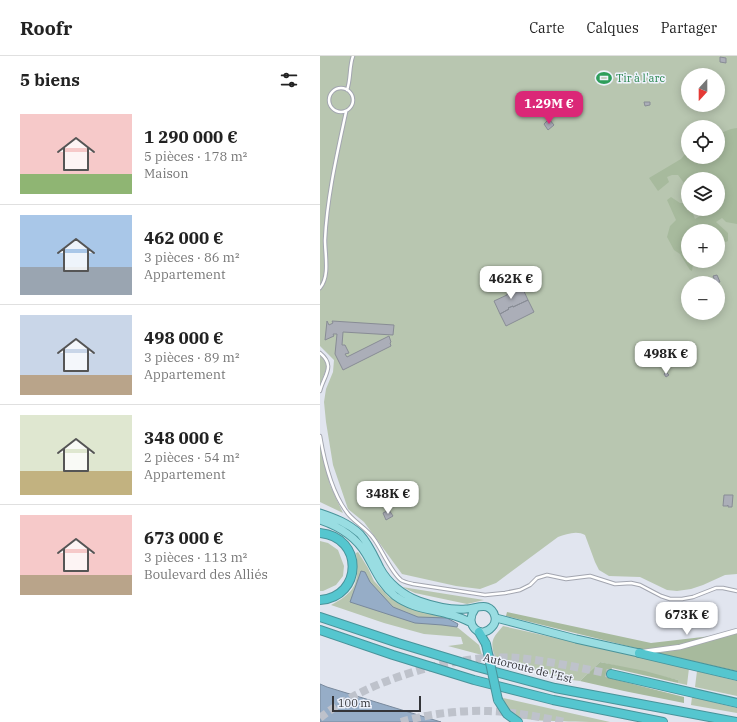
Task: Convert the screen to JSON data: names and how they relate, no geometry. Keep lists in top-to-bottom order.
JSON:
{
  "streets": {
    "highway": ["Autoroute de l’Est"]
  },
  "places": {
    "sports": ["Tir à l'arc"]
  },
  "scale_bar": "100 m",
  "north": "bottom",
  "page": {
    "header": "Roofr",
    "nav": ["Carte", "Calques", "Partager"],
    "heading": "5 biens",
    "map_buttons": ["+", "−"],
    "price": [
      "1.29M €",
      "462K €",
      "498K €",
      "348K €",
      "673K €"
    ],
    "list": [
      {
        "name": "1 290 000 €",
        "note": "5 pièces · 178 m² · Maison"
      },
      {
        "name": "462 000 €",
        "note": "3 pièces · 86 m² · Appartement"
      },
      {
        "name": "498 000 €",
        "note": "3 pièces · 89 m² · Appartement"
      },
      {
        "name": "348 000 €",
        "note": "2 pièces · 54 m² · Appartement"
      },
      {
        "name": "673 000 €",
        "note": "3 pièces · 113 m² · Boulevard des Alliés"
      }
    ],
    "scale": "100 m"
  }
}
